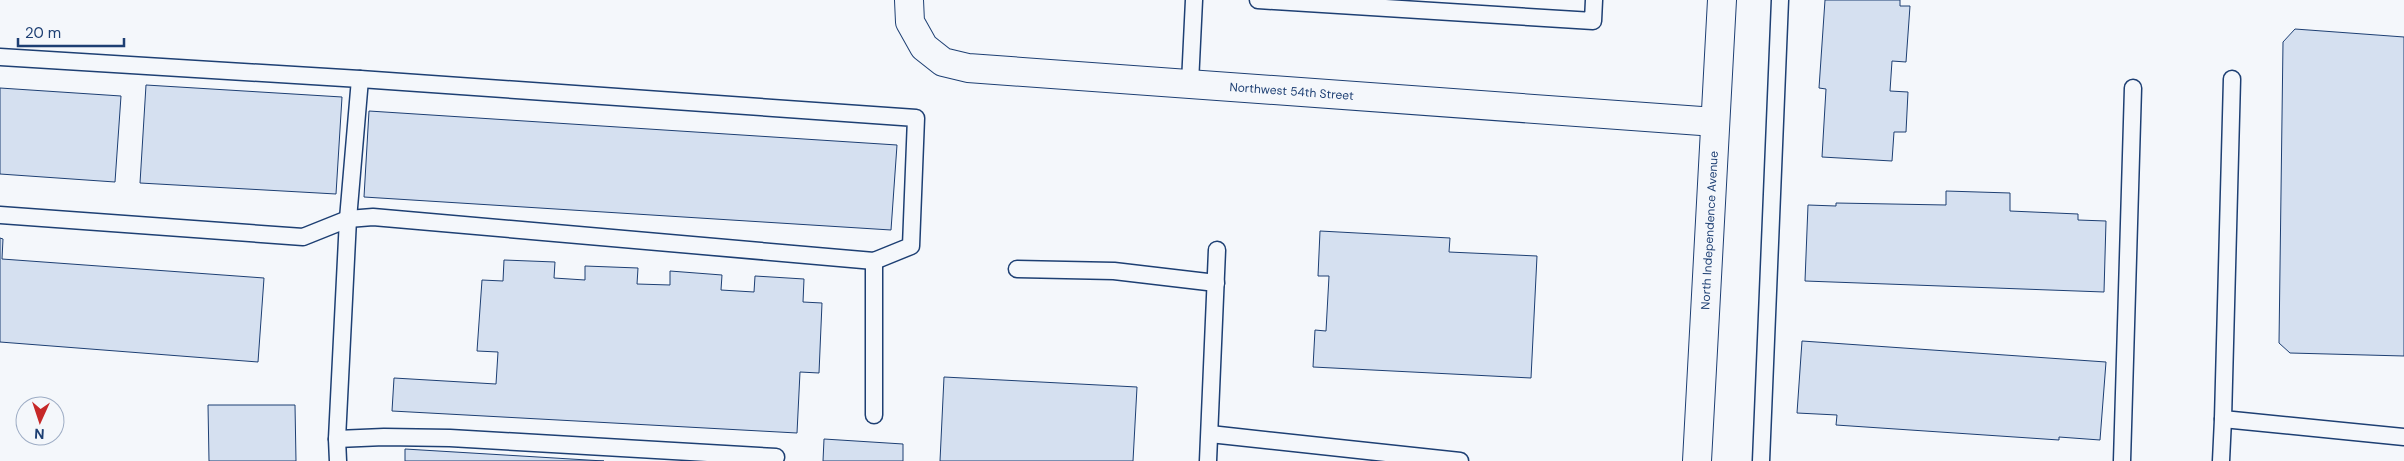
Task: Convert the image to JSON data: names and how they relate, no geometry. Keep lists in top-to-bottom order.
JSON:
{
  "streets": {
    "street": ["Northwest 54th Street", "North Independence Avenue"]
  },
  "crossings": [
    ["Northwest 54th Street", "North Independence Avenue"]
  ],
  "scale_bar": "20 m",
  "north": "bottom"
}
